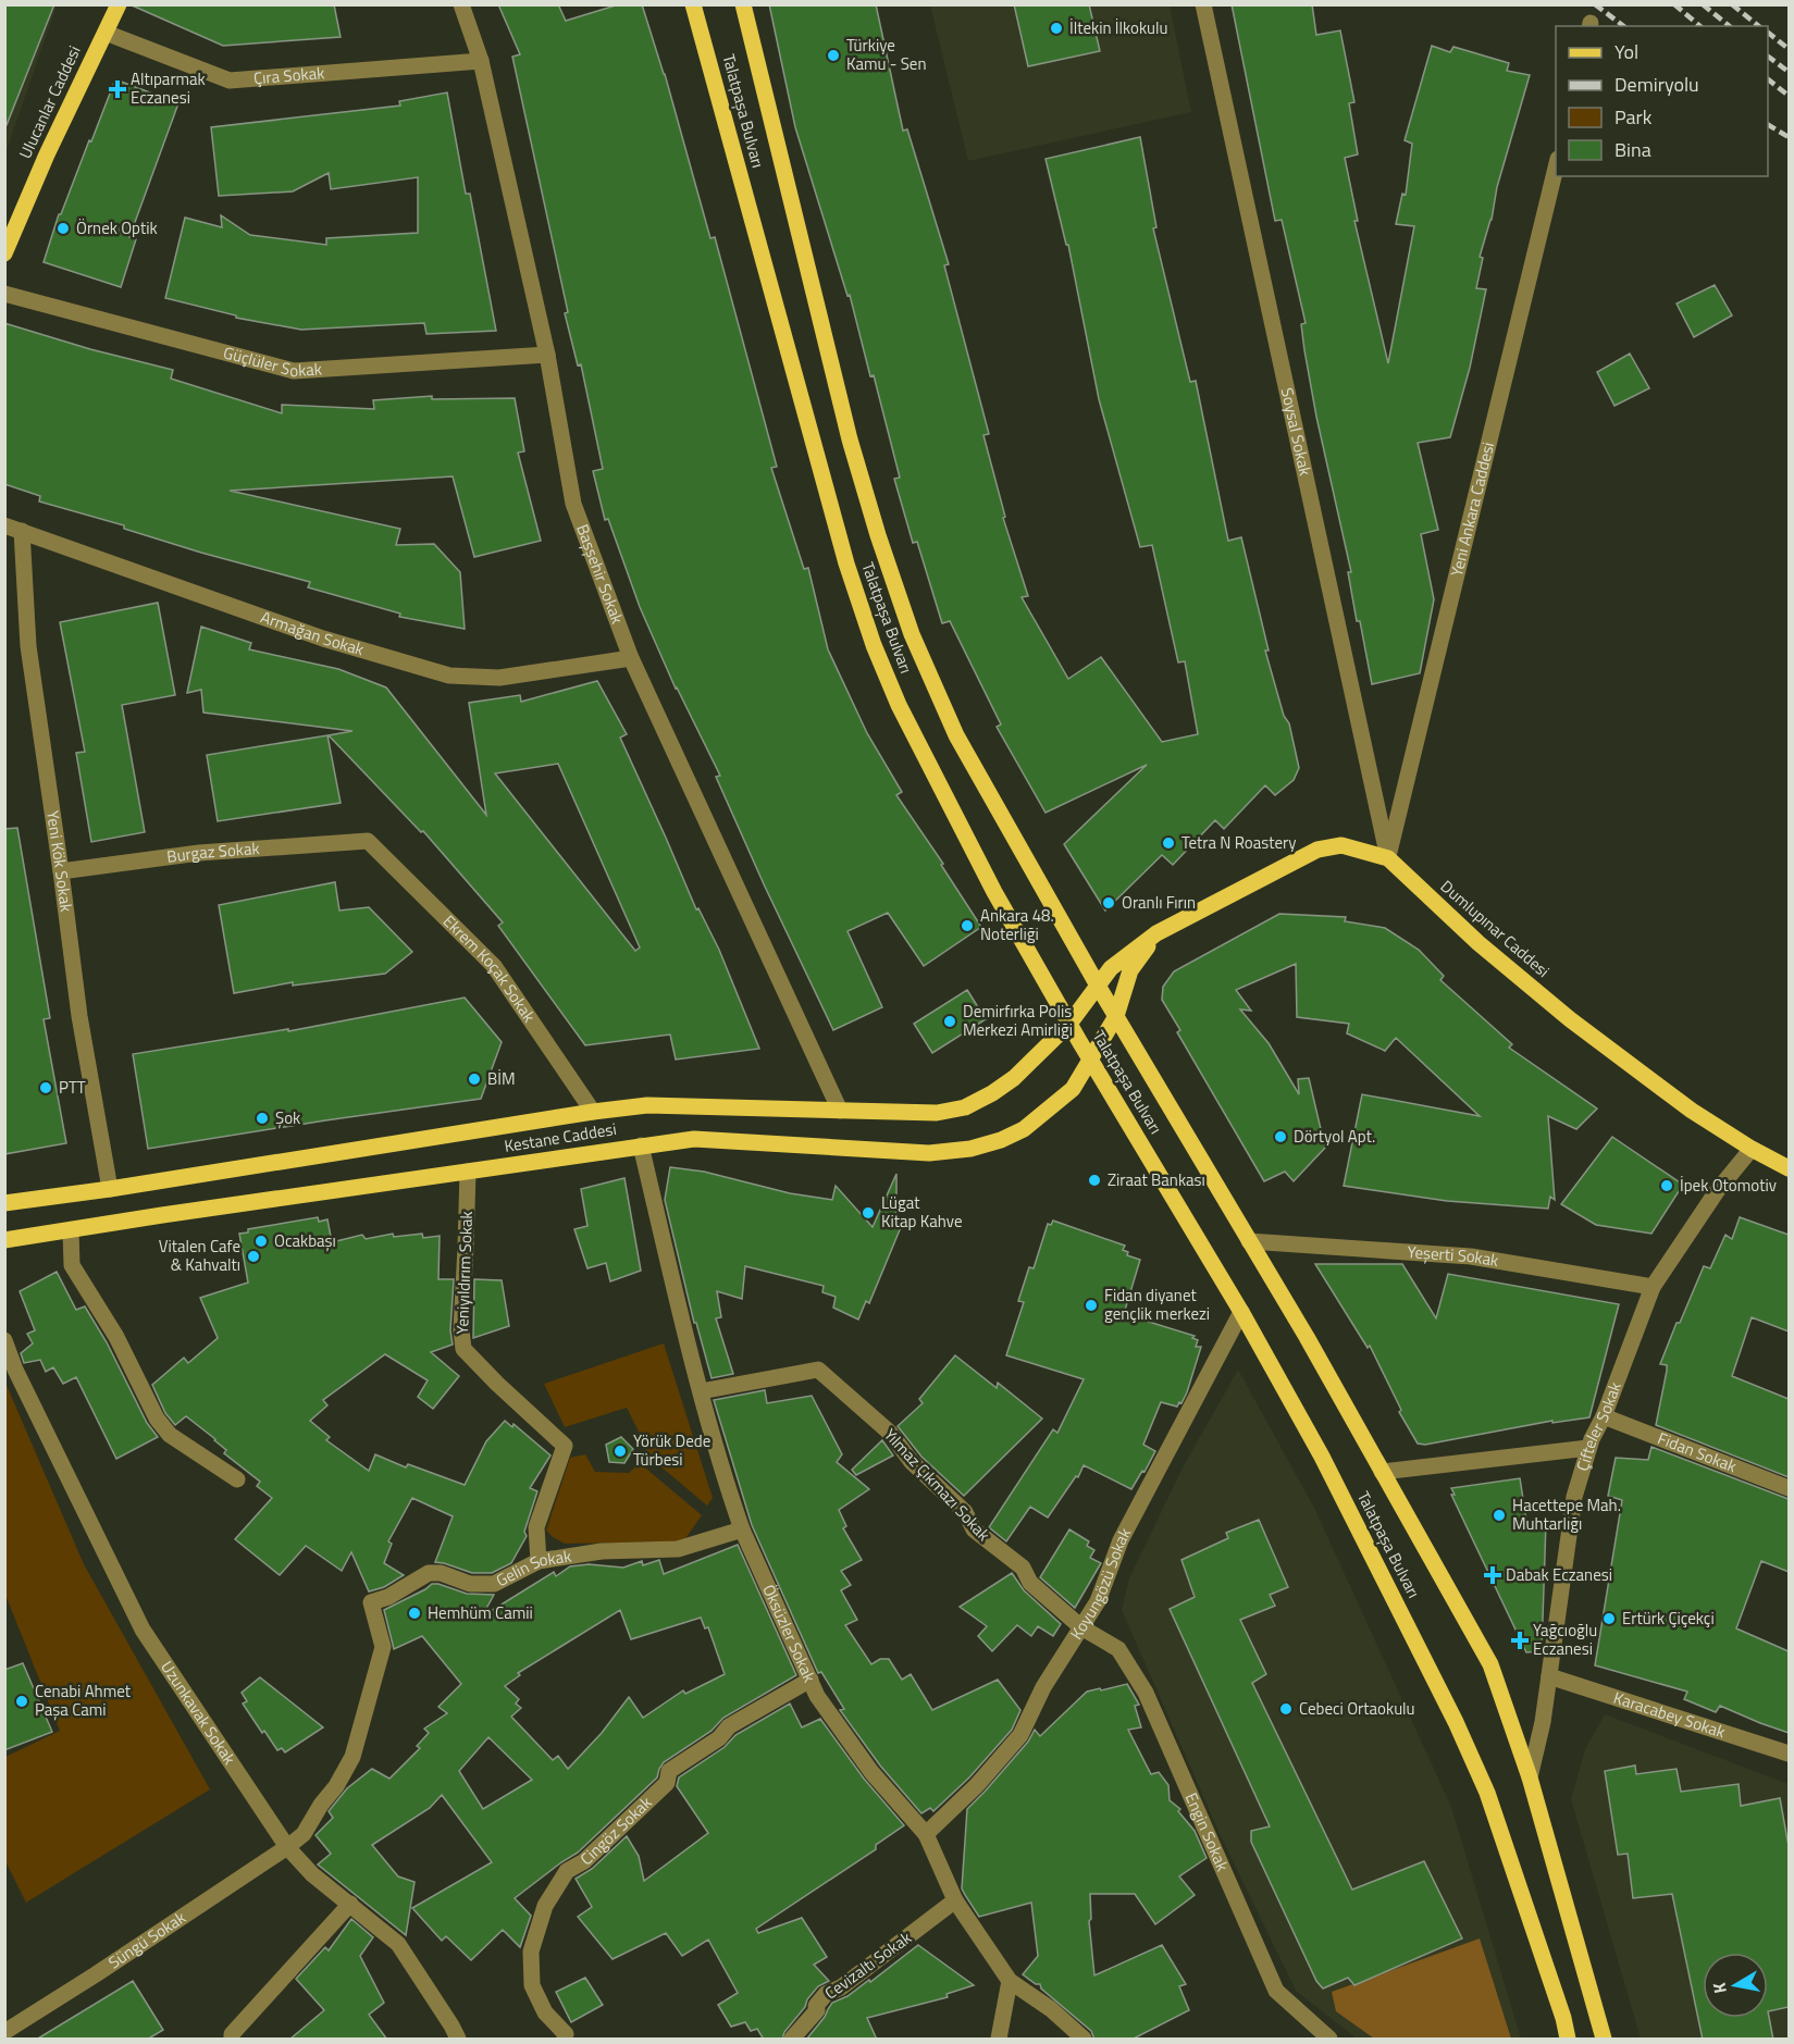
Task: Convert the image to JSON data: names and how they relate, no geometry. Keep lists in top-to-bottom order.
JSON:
{
  "streets": {
    "main road": [
      "Ulucanlar Caddesi",
      "Talatpaşa Bulvarı",
      "Dumlupınar Caddesi",
      "Kestane Caddesi"
    ],
    "street": [
      "Çıra Sokak",
      "Güçlüler Sokak",
      "Soysal Sokak",
      "Yeni Ankara Caddesi",
      "Başşehir Sokak",
      "Armağan Sokak",
      "Burgaz Sokak",
      "Yeni Kök Sokak",
      "Ekrem Koçak Sokak",
      "Yeşerti Sokak",
      "Yeniyıldırım Sokak",
      "Çifteler Sokak",
      "Fidan Sokak",
      "Yılmaz Çıkmazı Sokak",
      "Gelin Sokak",
      "Koyungözü Sokak",
      "Öksüzler Sokak",
      "Uzunkavak Sokak",
      "Karacabey Sokak",
      "Cingöz Sokak",
      "Engin Sokak",
      "Süngü Sokak",
      "Cevizaltı Sokak"
    ]
  },
  "crossings": [
    ["Çıra Sokak", "Ulucanlar Caddesi"],
    ["Çıra Sokak", "Başşehir Sokak"],
    ["Talatpaşa Bulvarı", "Dumlupınar Caddesi"],
    ["Talatpaşa Bulvarı", "Kestane Caddesi"],
    ["Talatpaşa Bulvarı", "Yeşerti Sokak"],
    ["Talatpaşa Bulvarı", "Çifteler Sokak"],
    ["Talatpaşa Bulvarı", "Koyungözü Sokak"],
    ["Güçlüler Sokak", "Başşehir Sokak"],
    ["Soysal Sokak", "Yeni Ankara Caddesi"],
    ["Soysal Sokak", "Dumlupınar Caddesi"],
    ["Yeni Ankara Caddesi", "Dumlupınar Caddesi"],
    ["Başşehir Sokak", "Armağan Sokak"],
    ["Başşehir Sokak", "Kestane Caddesi"],
    ["Armağan Sokak", "Yeni Kök Sokak"],
    ["Burgaz Sokak", "Yeni Kök Sokak"],
    ["Burgaz Sokak", "Ekrem Koçak Sokak"],
    ["Yeni Kök Sokak", "Kestane Caddesi"],
    ["Dumlupınar Caddesi", "Kestane Caddesi"],
    ["Dumlupınar Caddesi", "Çifteler Sokak"],
    ["Ekrem Koçak Sokak", "Kestane Caddesi"],
    ["Kestane Caddesi", "Yeniyıldırım Sokak"],
    ["Kestane Caddesi", "Öksüzler Sokak"],
    ["Yeşerti Sokak", "Çifteler Sokak"],
    ["Yeniyıldırım Sokak", "Gelin Sokak"],
    ["Çifteler Sokak", "Fidan Sokak"],
    ["Çifteler Sokak", "Karacabey Sokak"],
    ["Yılmaz Çıkmazı Sokak", "Koyungözü Sokak"],
    ["Yılmaz Çıkmazı Sokak", "Öksüzler Sokak"],
    ["Yılmaz Çıkmazı Sokak", "Engin Sokak"],
    ["Gelin Sokak", "Öksüzler Sokak"],
    ["Gelin Sokak", "Uzunkavak Sokak"],
    ["Gelin Sokak", "Süngü Sokak"],
    ["Koyungözü Sokak", "Öksüzler Sokak"],
    ["Koyungözü Sokak", "Engin Sokak"],
    ["Öksüzler Sokak", "Cingöz Sokak"],
    ["Öksüzler Sokak", "Cevizaltı Sokak"],
    ["Uzunkavak Sokak", "Süngü Sokak"]
  ],
  "places": {
    "other": [
      "İltekin İlkokulu",
      "Türkiye Kamu - Sen",
      "Örnek Optik",
      "Tetra N Roastery",
      "Oranlı Fırın",
      "Ankara 48. Noterliği",
      "Demirfırka Polis Merkezi Amirliği",
      "BİM",
      "PTT",
      "Şok",
      "Dörtyol Apt.",
      "Ziraat Bankası",
      "İpek Otomotiv",
      "Lügat Kitap Kahve",
      "Ocakbaşı",
      "Vitalen Cafe & Kahvaltı",
      "Fidan diyanet gençlik merkezi",
      "Yörük Dede Türbesi",
      "Hacettepe Mah. Muhtarlığı",
      "Hemhüm Camii",
      "Ertürk Çiçekçi",
      "Cenabi Ahmet Paşa Cami",
      "Cebeci Ortaokulu"
    ],
    "health": ["Altıparmak Eczanesi", "Dabak Eczanesi", "Yağcıoğlu Eczanesi"]
  },
  "legend": [
    "Yol",
    "Demiryolu",
    "Park",
    "Bina"
  ],
  "north": "left"
}
